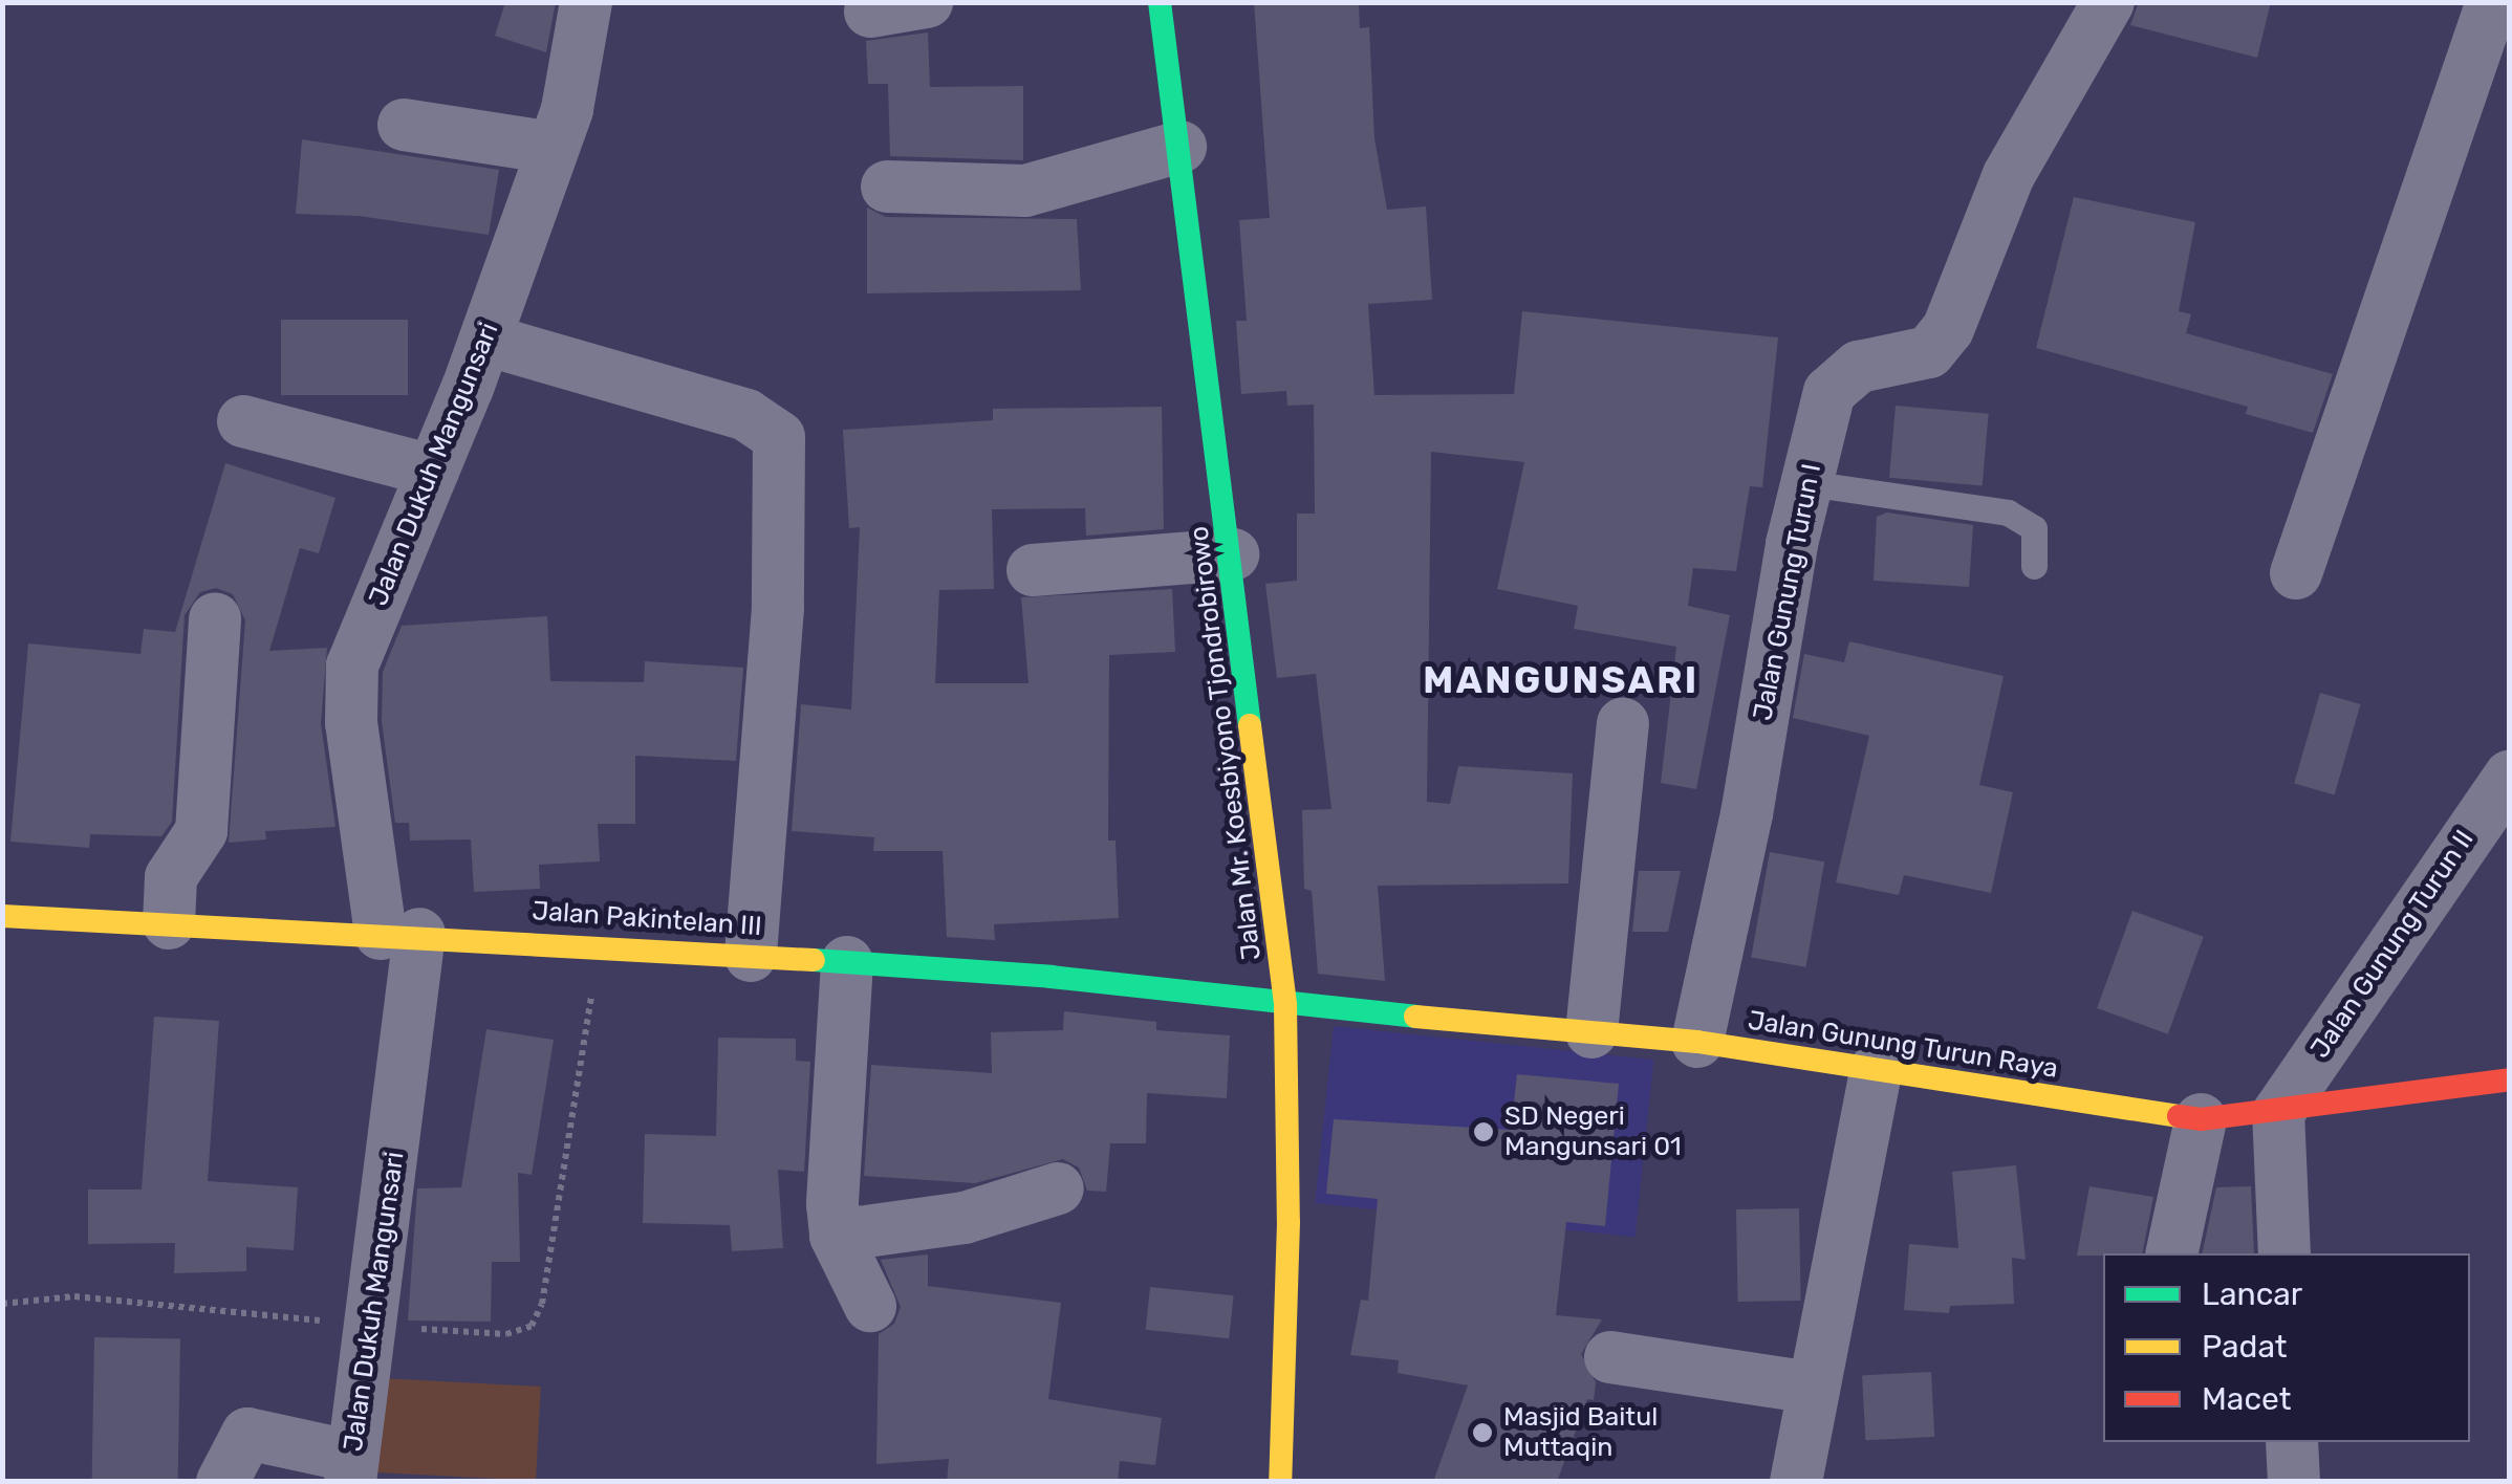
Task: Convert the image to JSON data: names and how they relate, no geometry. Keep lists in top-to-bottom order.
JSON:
{
  "streets": {
    "street": [
      "Jalan Dukuh Mangunsari",
      "Jalan Gunung Turun I",
      "Jalan Mr. Koesbiyono Tjondrobirowo",
      "Jalan Pakintelan III",
      "Jalan Gunung Turun II",
      "Jalan Gunung Turun Raya"
    ]
  },
  "crossings": [
    ["Jalan Dukuh Mangunsari", "Jalan Pakintelan III"],
    ["Jalan Gunung Turun I", "Jalan Gunung Turun Raya"],
    ["Jalan Mr. Koesbiyono Tjondrobirowo", "Jalan Pakintelan III"],
    ["Jalan Mr. Koesbiyono Tjondrobirowo", "Jalan Gunung Turun Raya"],
    ["Jalan Pakintelan III", "Jalan Gunung Turun Raya"],
    ["Jalan Gunung Turun II", "Jalan Gunung Turun Raya"]
  ],
  "districts": ["MANGUNSARI"],
  "places": ["SD Negeri Mangunsari 01", "Masjid Baitul Muttaqin"],
  "legend": ["Lancar", "Padat", "Macet"]
}
